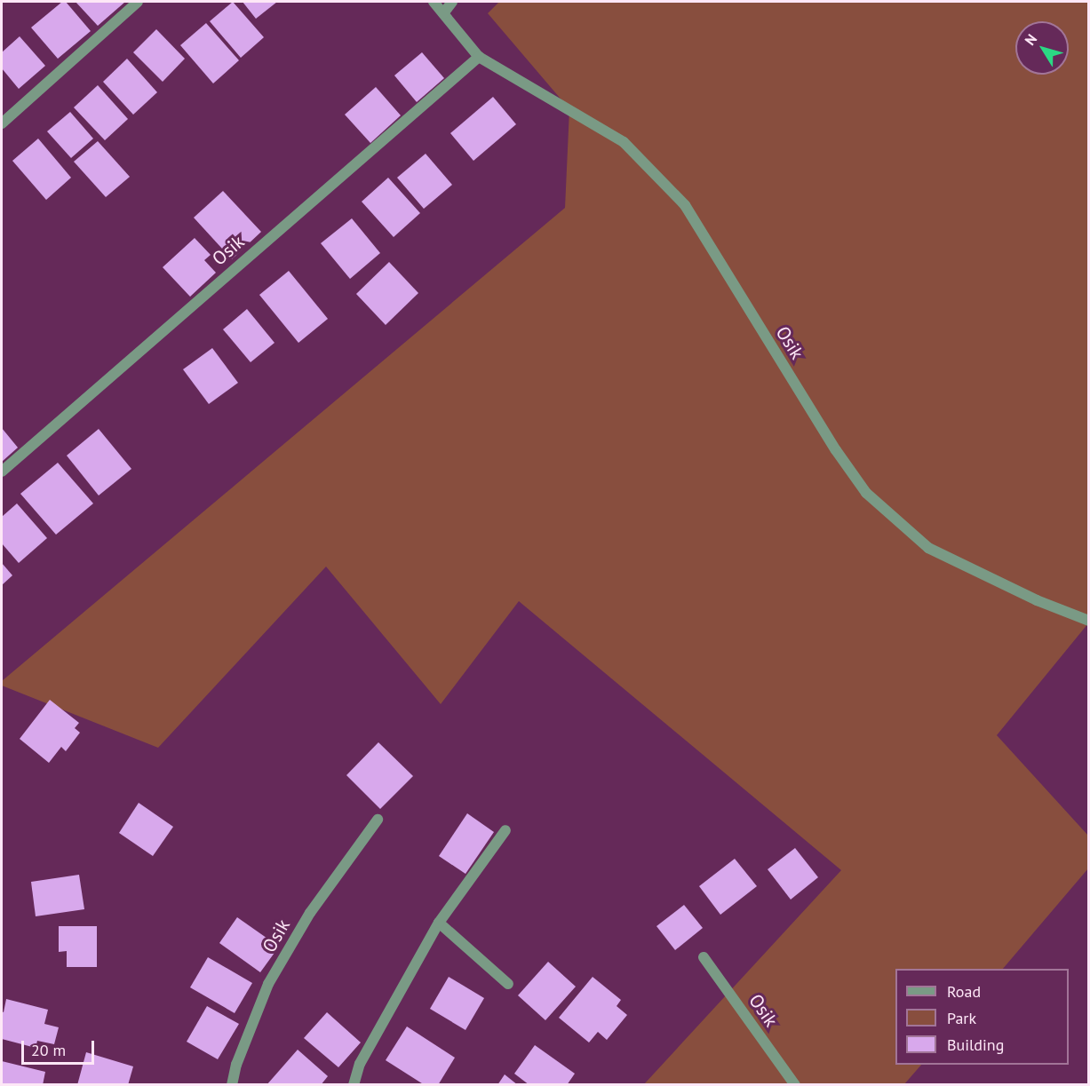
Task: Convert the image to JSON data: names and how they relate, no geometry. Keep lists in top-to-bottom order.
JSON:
{
  "streets": {
    "street": ["Osik"]
  },
  "legend": ["Road", "Park", "Building"],
  "scale_bar": "20 m",
  "north": "top left"
}
